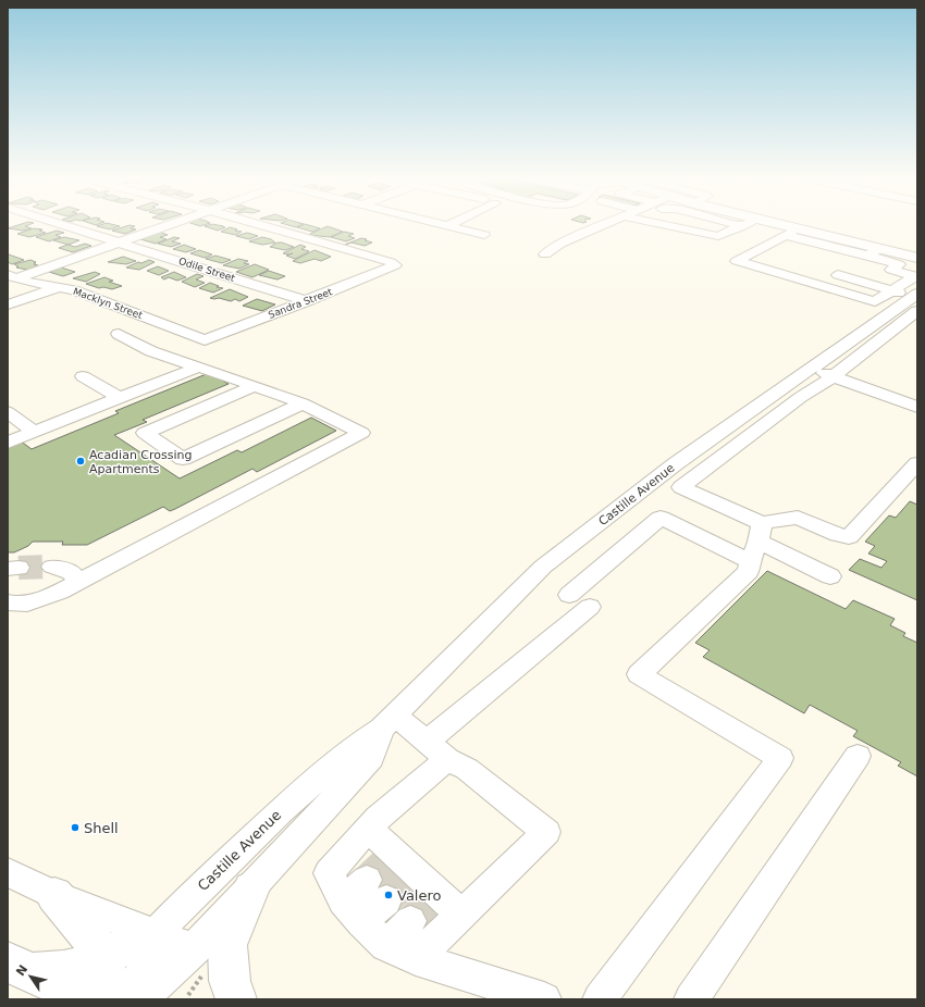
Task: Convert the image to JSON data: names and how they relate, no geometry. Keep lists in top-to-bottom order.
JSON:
{
  "streets": {
    "street": [
      "Odile Street",
      "Macklyn Street",
      "Sandra Street",
      "Castille Avenue"
    ]
  },
  "crossings": [
    ["Odile Street", "Sandra Street"],
    ["Macklyn Street", "Sandra Street"]
  ],
  "places": ["Acadian Crossing Apartments", "Shell", "Valero"],
  "north": "top left"
}
